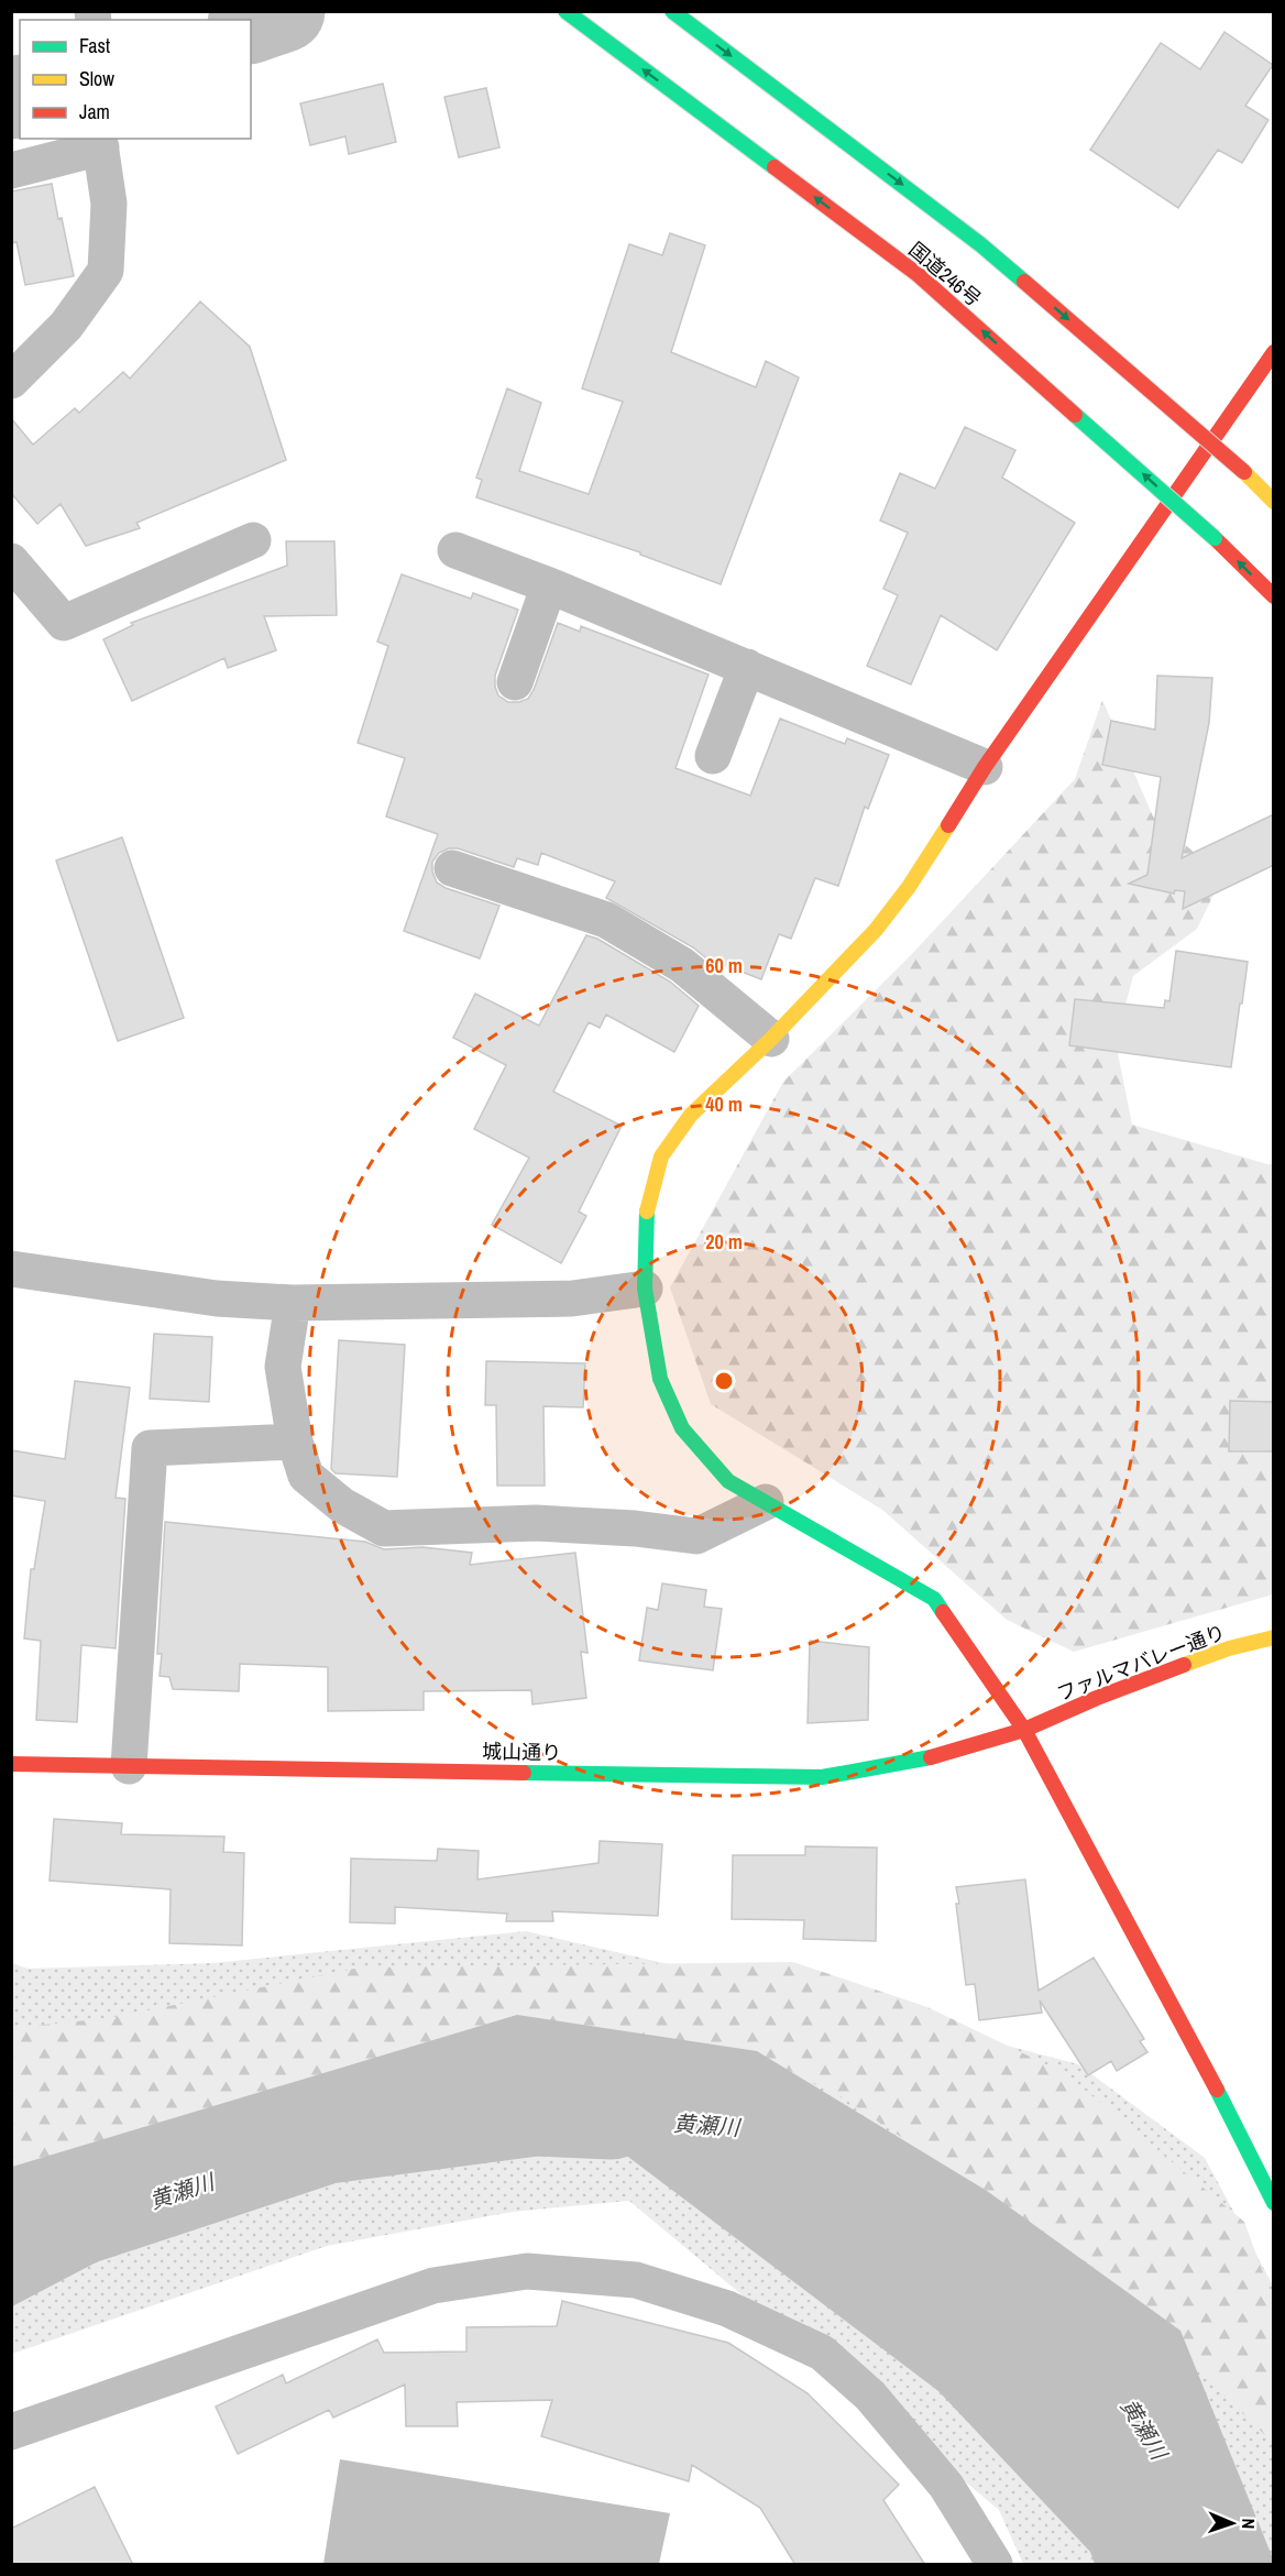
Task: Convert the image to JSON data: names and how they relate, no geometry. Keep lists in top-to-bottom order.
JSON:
{
  "streets": {
    "main road": ["国道246号", "ファルマバレー通り", "城山通り"]
  },
  "crossings": [
    ["ファルマバレー通り", "城山通り"]
  ],
  "water": ["黄瀬川"],
  "legend": ["Fast", "Slow", "Jam"],
  "north": "right",
  "rings": ["60 m", "40 m", "20 m"]
}
